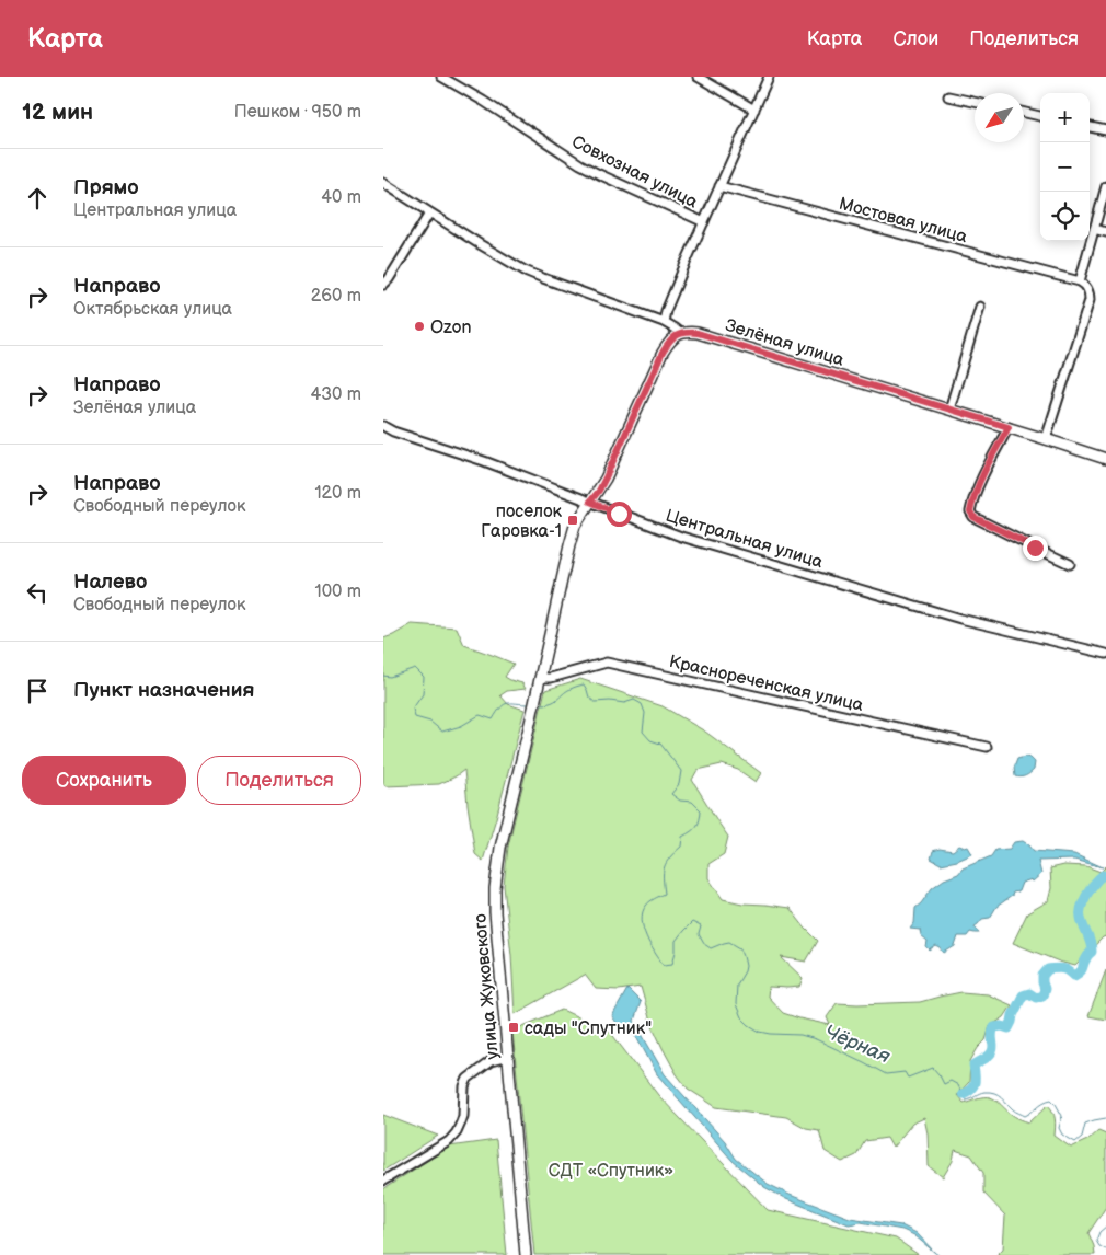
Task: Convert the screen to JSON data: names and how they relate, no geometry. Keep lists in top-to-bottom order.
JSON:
{
  "streets": {
    "main road": ["Зелёная улица", "улица Жуковского"],
    "street": [
      "Совхозная улица",
      "Мостовая улица",
      "Центральная улица",
      "Краснореченская улица"
    ]
  },
  "crossings": [
    ["Зелёная улица", "улица Жуковского"],
    ["Центральная улица", "улица Жуковского"],
    ["Краснореченская улица", "улица Жуковского"]
  ],
  "water": ["Чёрная"],
  "parks": ["СДТ «Спутник»"],
  "places": {
    "other": ["Ozon"],
    "transit": ["поселок Гаровка-1", "сады \"Спутник\""]
  },
  "north": "bottom left",
  "page": {
    "header": "Карта",
    "nav": ["Карта", "Слои", "Поделиться"],
    "heading": ["12 мин", "Пешком · 950 m"],
    "map_buttons": ["+", "−"],
    "list": [
      ["Прямо", "Центральная улица", "40 m"],
      ["Направо", "Октябрьская улица", "260 m"],
      ["Направо", "Зелёная улица", "430 m"],
      ["Направо", "Свободный переулок", "120 m"],
      ["Налево", "Свободный переулок", "100 m"],
      "Пункт назначения"
    ],
    "buttons": ["Сохранить", "Поделиться"]
  }
}
